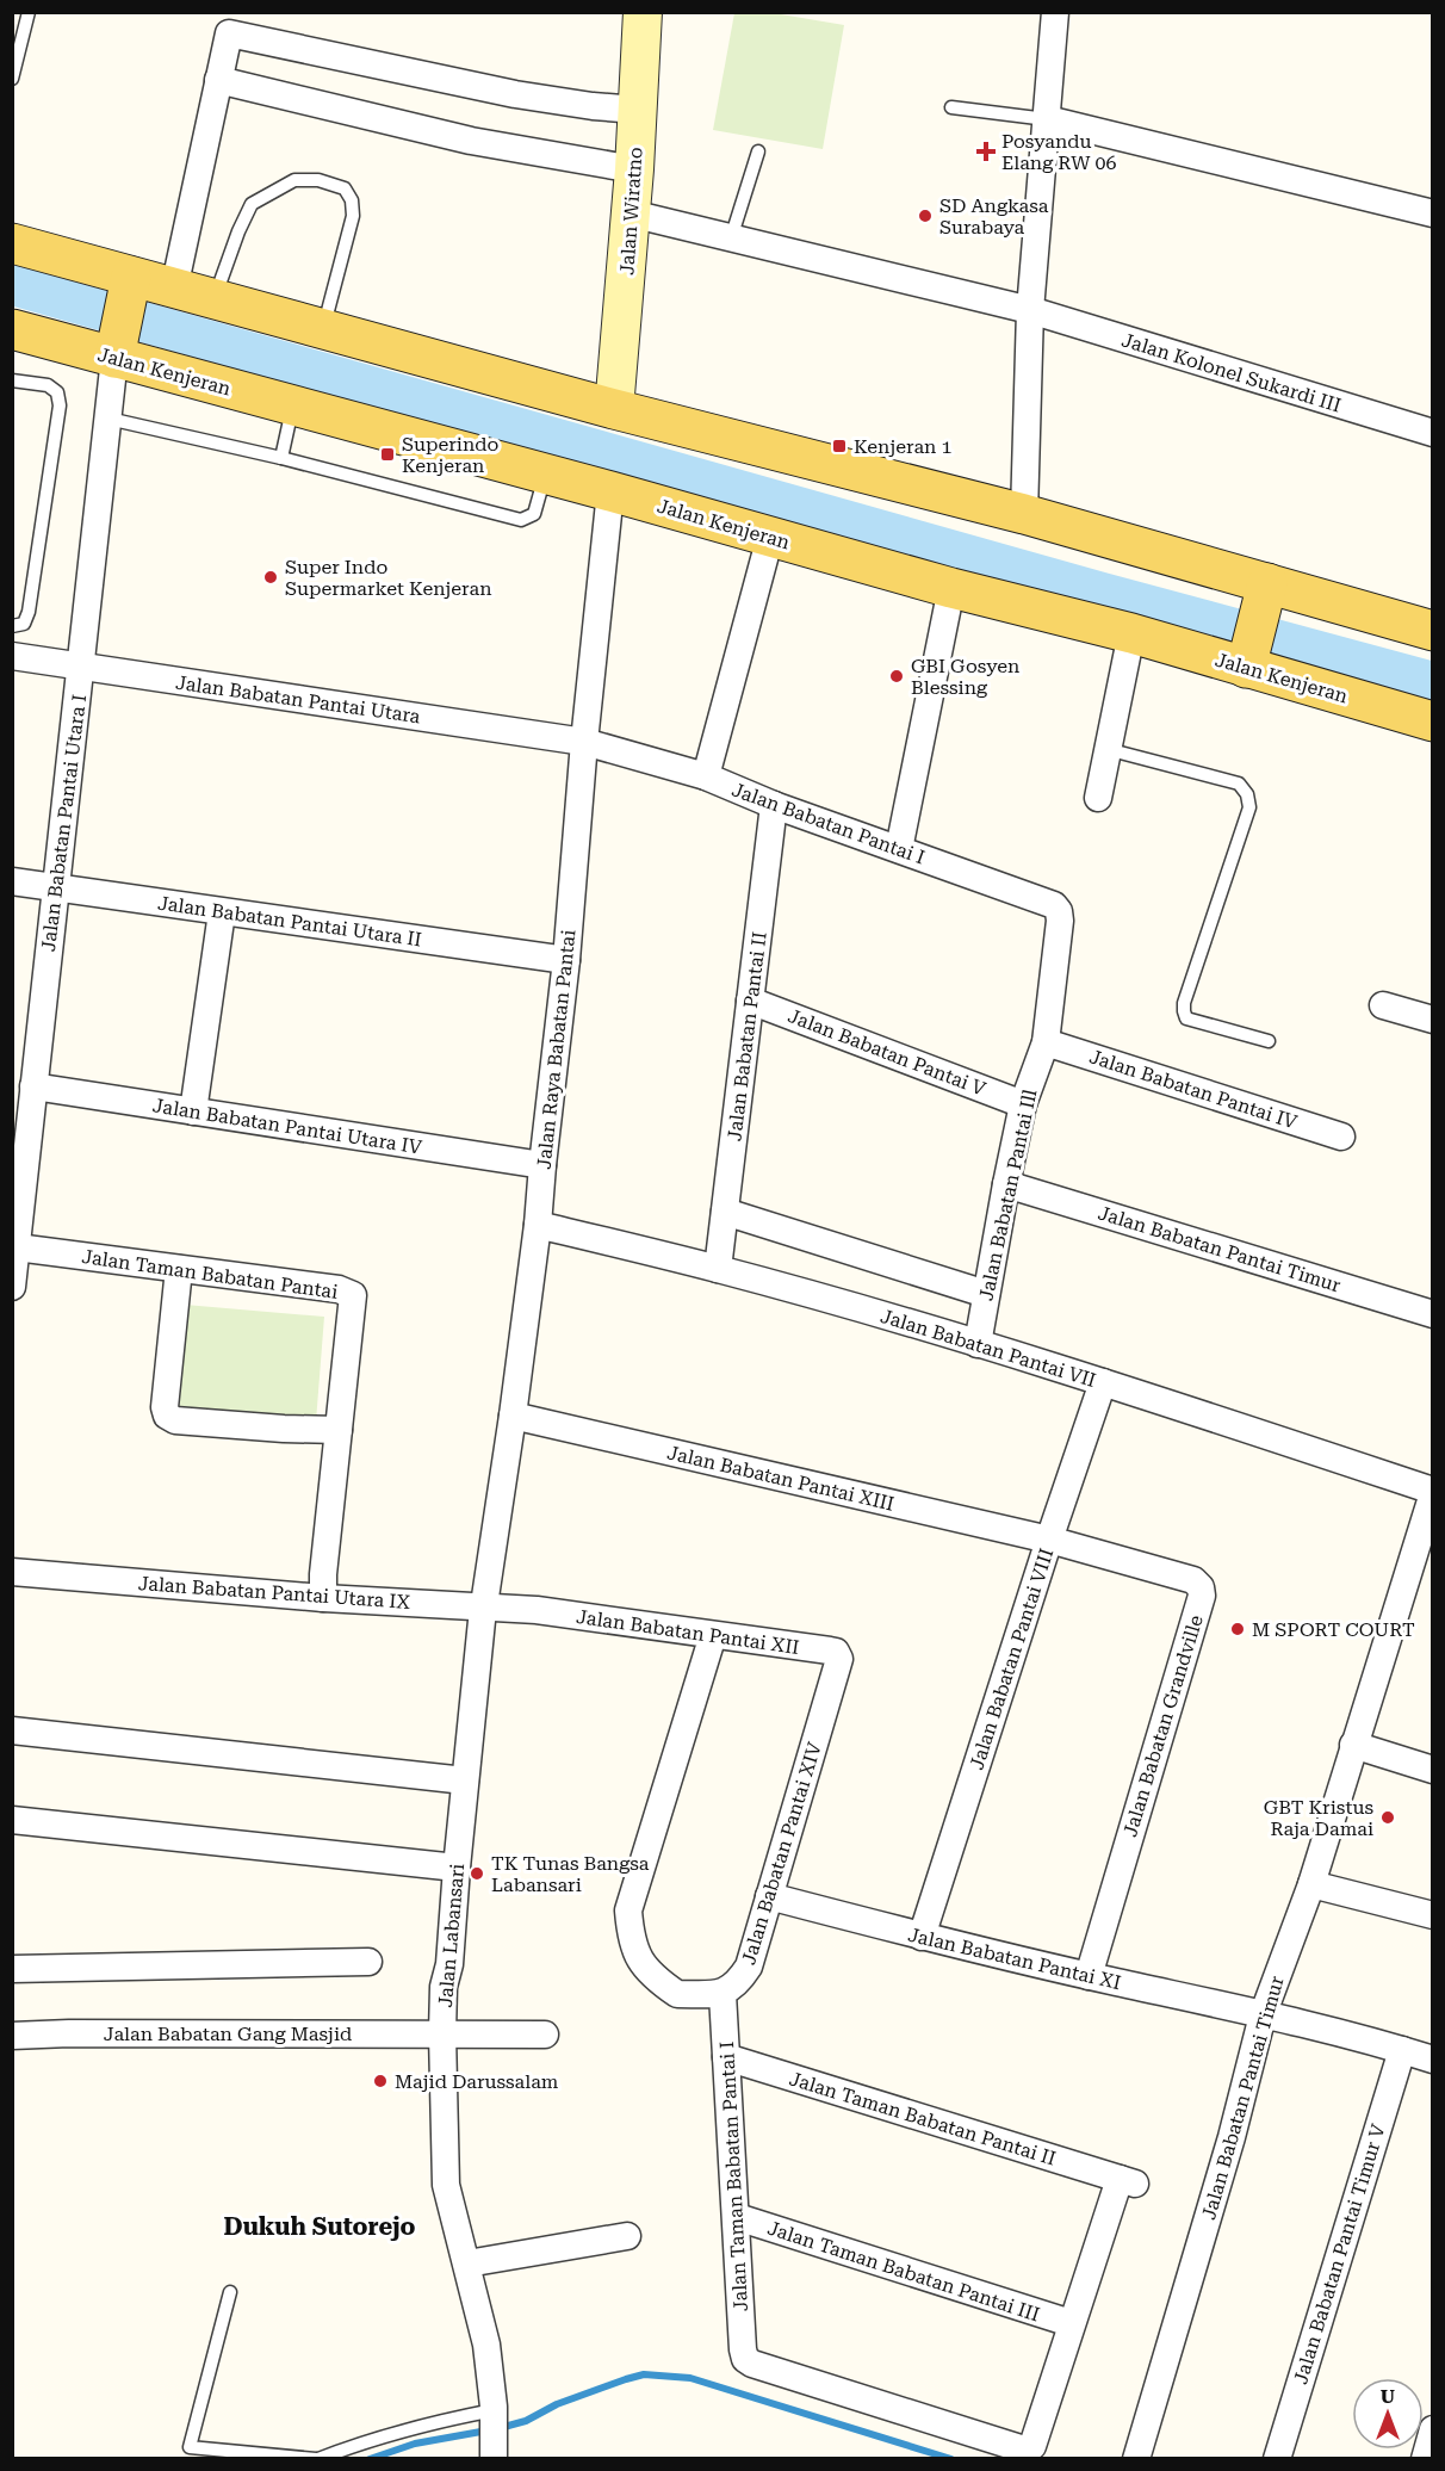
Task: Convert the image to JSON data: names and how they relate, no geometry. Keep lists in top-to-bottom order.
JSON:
{
  "streets": {
    "main road": ["Jalan Wiratno", "Jalan Kenjeran"],
    "street": [
      "Jalan Kolonel Sukardi III",
      "Jalan Babatan Pantai Utara",
      "Jalan Babatan Pantai Utara I",
      "Jalan Babatan Pantai I",
      "Jalan Babatan Pantai Utara II",
      "Jalan Babatan Pantai II",
      "Jalan Raya Babatan Pantai",
      "Jalan Babatan Pantai V",
      "Jalan Babatan Pantai IV",
      "Jalan Babatan Pantai Utara IV",
      "Jalan Babatan Pantai Ill",
      "Jalan Babatan Pantai Timur",
      "Jalan Taman Babatan Pantai",
      "Jalan Babatan Pantai VII",
      "Jalan Babatan Pantai XIII",
      "Jalan Babatan Pantai Utara IX",
      "Jalan Babatan Pantai XII",
      "Jalan Babatan Pantai VIII",
      "Jalan Babatan Grandville",
      "Jalan Babatan Pantai XIV",
      "Jalan Labansari",
      "Jalan Babatan Pantai XI",
      "Jalan Babatan Gang Masjid",
      "Jalan Taman Babatan Pantai II",
      "Jalan Taman Babatan Pantai I",
      "Jalan Babatan Pantai Timur V",
      "Jalan Taman Babatan Pantai III"
    ]
  },
  "crossings": [
    ["Jalan Wiratno", "Jalan Kolonel Sukardi III"],
    ["Jalan Kenjeran", "Jalan Babatan Pantai Utara I"],
    ["Jalan Kenjeran", "Jalan Raya Babatan Pantai"],
    ["Jalan Babatan Pantai Utara", "Jalan Babatan Pantai Utara I"],
    ["Jalan Babatan Pantai Utara", "Jalan Babatan Pantai I"],
    ["Jalan Babatan Pantai Utara", "Jalan Raya Babatan Pantai"],
    ["Jalan Babatan Pantai Utara I", "Jalan Babatan Pantai Utara II"],
    ["Jalan Babatan Pantai Utara I", "Jalan Babatan Pantai Utara IV"],
    ["Jalan Babatan Pantai Utara I", "Jalan Taman Babatan Pantai"],
    ["Jalan Babatan Pantai I", "Jalan Babatan Pantai II"],
    ["Jalan Babatan Pantai I", "Jalan Raya Babatan Pantai"],
    ["Jalan Babatan Pantai I", "Jalan Babatan Pantai Ill"],
    ["Jalan Babatan Pantai Utara II", "Jalan Raya Babatan Pantai"],
    ["Jalan Babatan Pantai II", "Jalan Babatan Pantai V"],
    ["Jalan Babatan Pantai II", "Jalan Babatan Pantai VII"],
    ["Jalan Raya Babatan Pantai", "Jalan Babatan Pantai Utara IV"],
    ["Jalan Raya Babatan Pantai", "Jalan Babatan Pantai VII"],
    ["Jalan Raya Babatan Pantai", "Jalan Babatan Pantai XIII"],
    ["Jalan Raya Babatan Pantai", "Jalan Babatan Pantai Utara IX"],
    ["Jalan Raya Babatan Pantai", "Jalan Labansari"],
    ["Jalan Babatan Pantai V", "Jalan Babatan Pantai Ill"],
    ["Jalan Babatan Pantai IV", "Jalan Babatan Pantai Ill"],
    ["Jalan Babatan Pantai Ill", "Jalan Babatan Pantai Timur"],
    ["Jalan Babatan Pantai Ill", "Jalan Babatan Pantai VII"],
    ["Jalan Babatan Pantai Timur", "Jalan Babatan Pantai VII"],
    ["Jalan Babatan Pantai Timur", "Jalan Babatan Pantai XI"],
    ["Jalan Taman Babatan Pantai", "Jalan Babatan Pantai Utara IX"],
    ["Jalan Babatan Pantai VII", "Jalan Babatan Pantai VIII"],
    ["Jalan Babatan Pantai XIII", "Jalan Babatan Pantai VIII"],
    ["Jalan Babatan Pantai XIII", "Jalan Babatan Grandville"],
    ["Jalan Babatan Pantai Utara IX", "Jalan Babatan Pantai XII"],
    ["Jalan Babatan Pantai Utara IX", "Jalan Labansari"],
    ["Jalan Babatan Pantai XII", "Jalan Babatan Pantai XIV"],
    ["Jalan Babatan Pantai VIII", "Jalan Babatan Grandville"],
    ["Jalan Babatan Pantai VIII", "Jalan Babatan Pantai XI"],
    ["Jalan Babatan Grandville", "Jalan Babatan Pantai XI"],
    ["Jalan Babatan Pantai XIV", "Jalan Babatan Pantai XI"],
    ["Jalan Babatan Pantai XIV", "Jalan Taman Babatan Pantai I"],
    ["Jalan Labansari", "Jalan Babatan Gang Masjid"],
    ["Jalan Babatan Pantai XI", "Jalan Babatan Pantai Timur V"],
    ["Jalan Taman Babatan Pantai II", "Jalan Taman Babatan Pantai I"],
    ["Jalan Taman Babatan Pantai II", "Jalan Taman Babatan Pantai III"],
    ["Jalan Taman Babatan Pantai I", "Jalan Taman Babatan Pantai III"]
  ],
  "districts": ["Dukuh Sutorejo"],
  "places": {
    "health": ["Posyandu Elang RW 06"],
    "other": [
      "SD Angkasa Surabaya",
      "Super Indo Supermarket Kenjeran",
      "GBI Gosyen Blessing",
      "M SPORT COURT",
      "GBT Kristus Raja Damai",
      "TK Tunas Bangsa Labansari",
      "Majid Darussalam"
    ],
    "transit": ["Kenjeran 1", "Superindo Kenjeran"]
  },
  "north": "top"
}
